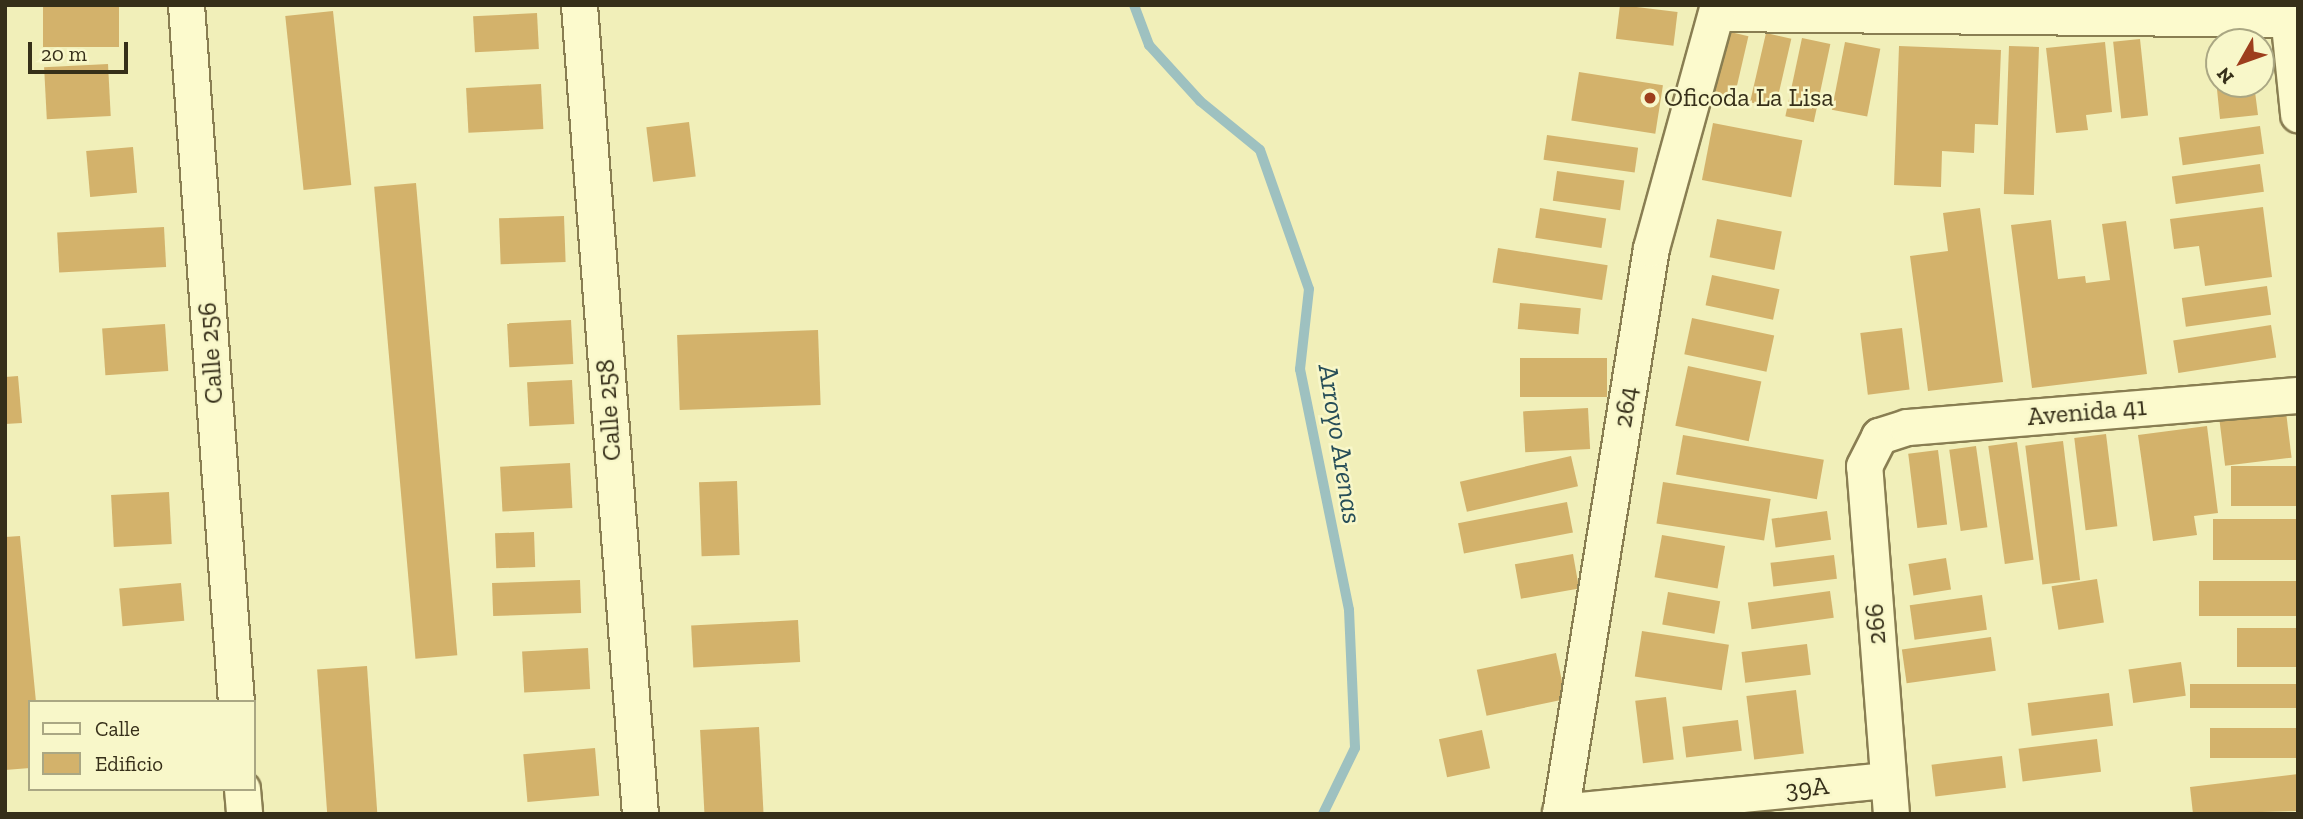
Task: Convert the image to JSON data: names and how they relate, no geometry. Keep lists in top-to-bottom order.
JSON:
{
  "streets": {
    "street": [
      "Calle 256",
      "264",
      "Calle 258",
      "Avenida 41",
      "266",
      "39A"
    ]
  },
  "crossings": [
    ["264", "39A"],
    ["Avenida 41", "266"],
    ["266", "39A"]
  ],
  "water": ["Arroyo Arenas"],
  "places": ["Oficoda La Lisa"],
  "legend": ["Calle", "Edificio"],
  "scale_bar": "20 m",
  "north": "bottom left"
}
